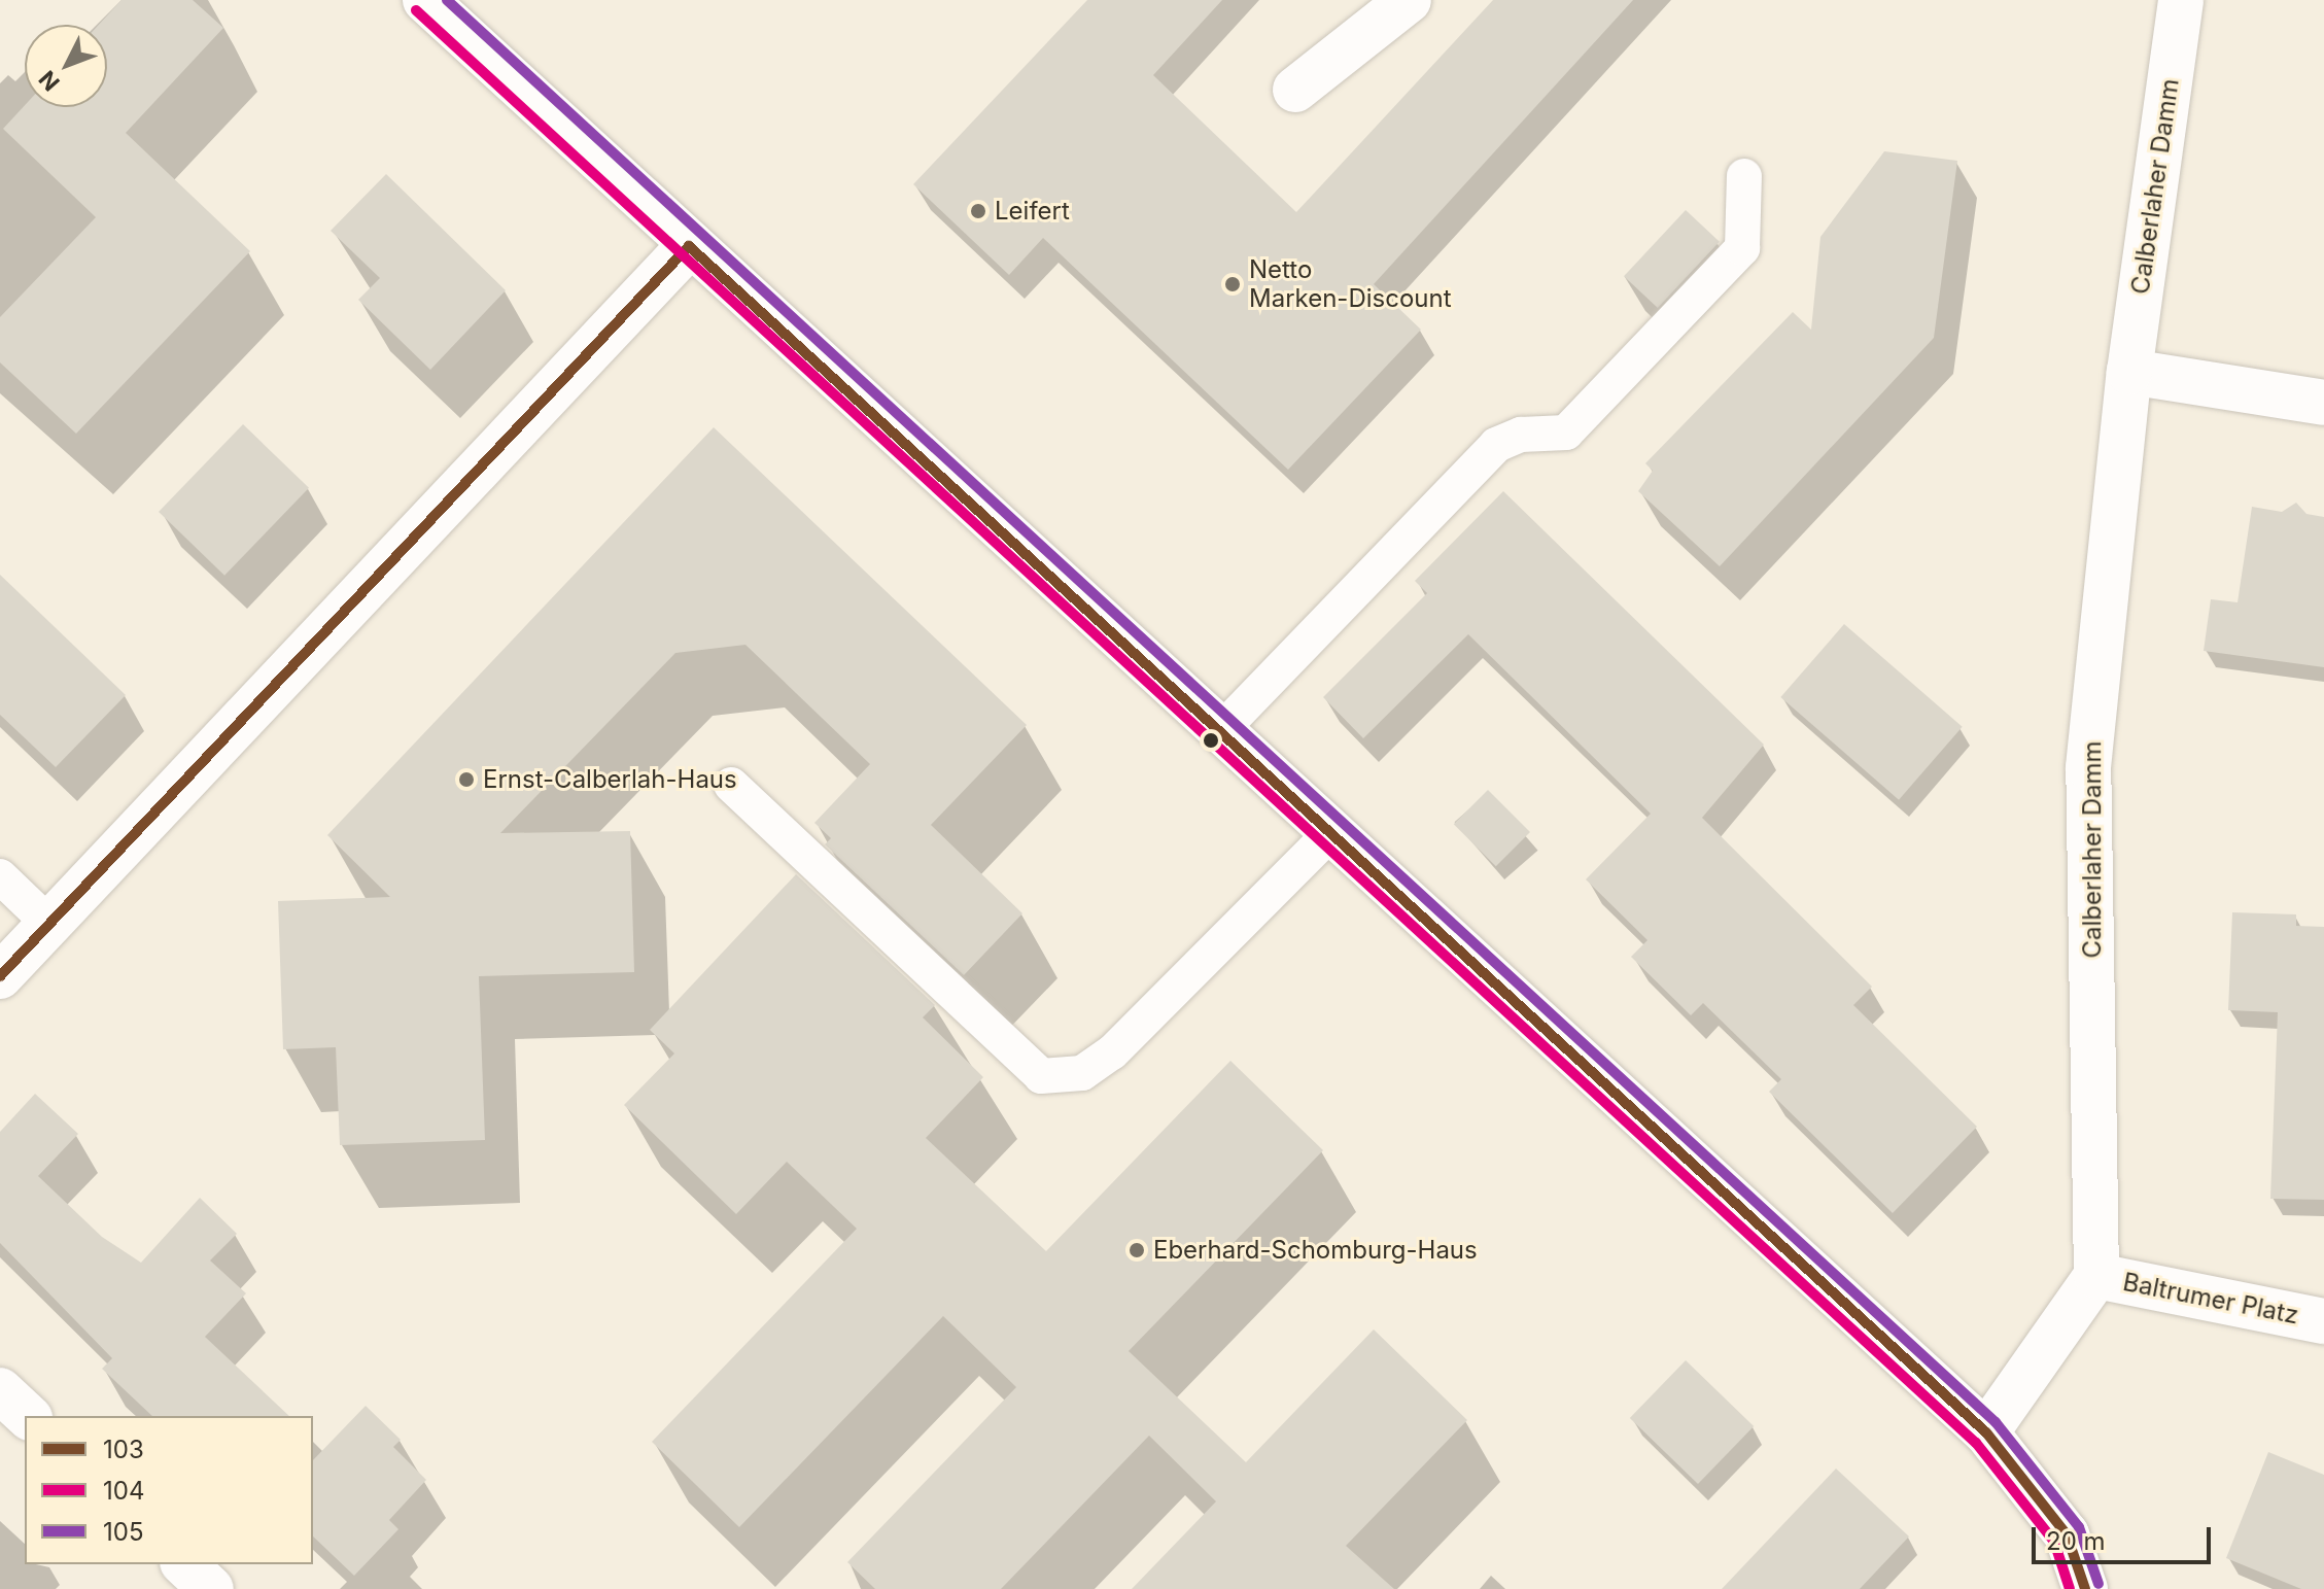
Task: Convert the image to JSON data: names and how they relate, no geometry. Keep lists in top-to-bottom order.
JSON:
{
  "streets": {
    "street": ["Calberlaher Damm", "Baltrumer Platz"]
  },
  "crossings": [
    ["Calberlaher Damm", "Baltrumer Platz"]
  ],
  "places": [
    "Leifert",
    "Netto Marken-Discount",
    "Ernst-Calberlah-Haus",
    "Eberhard-Schomburg-Haus"
  ],
  "lines": ["transit line 105", "transit line 104", "transit line 103"],
  "legend": ["103", "104", "105"],
  "scale_bar": "20 m",
  "north": "bottom left"
}
